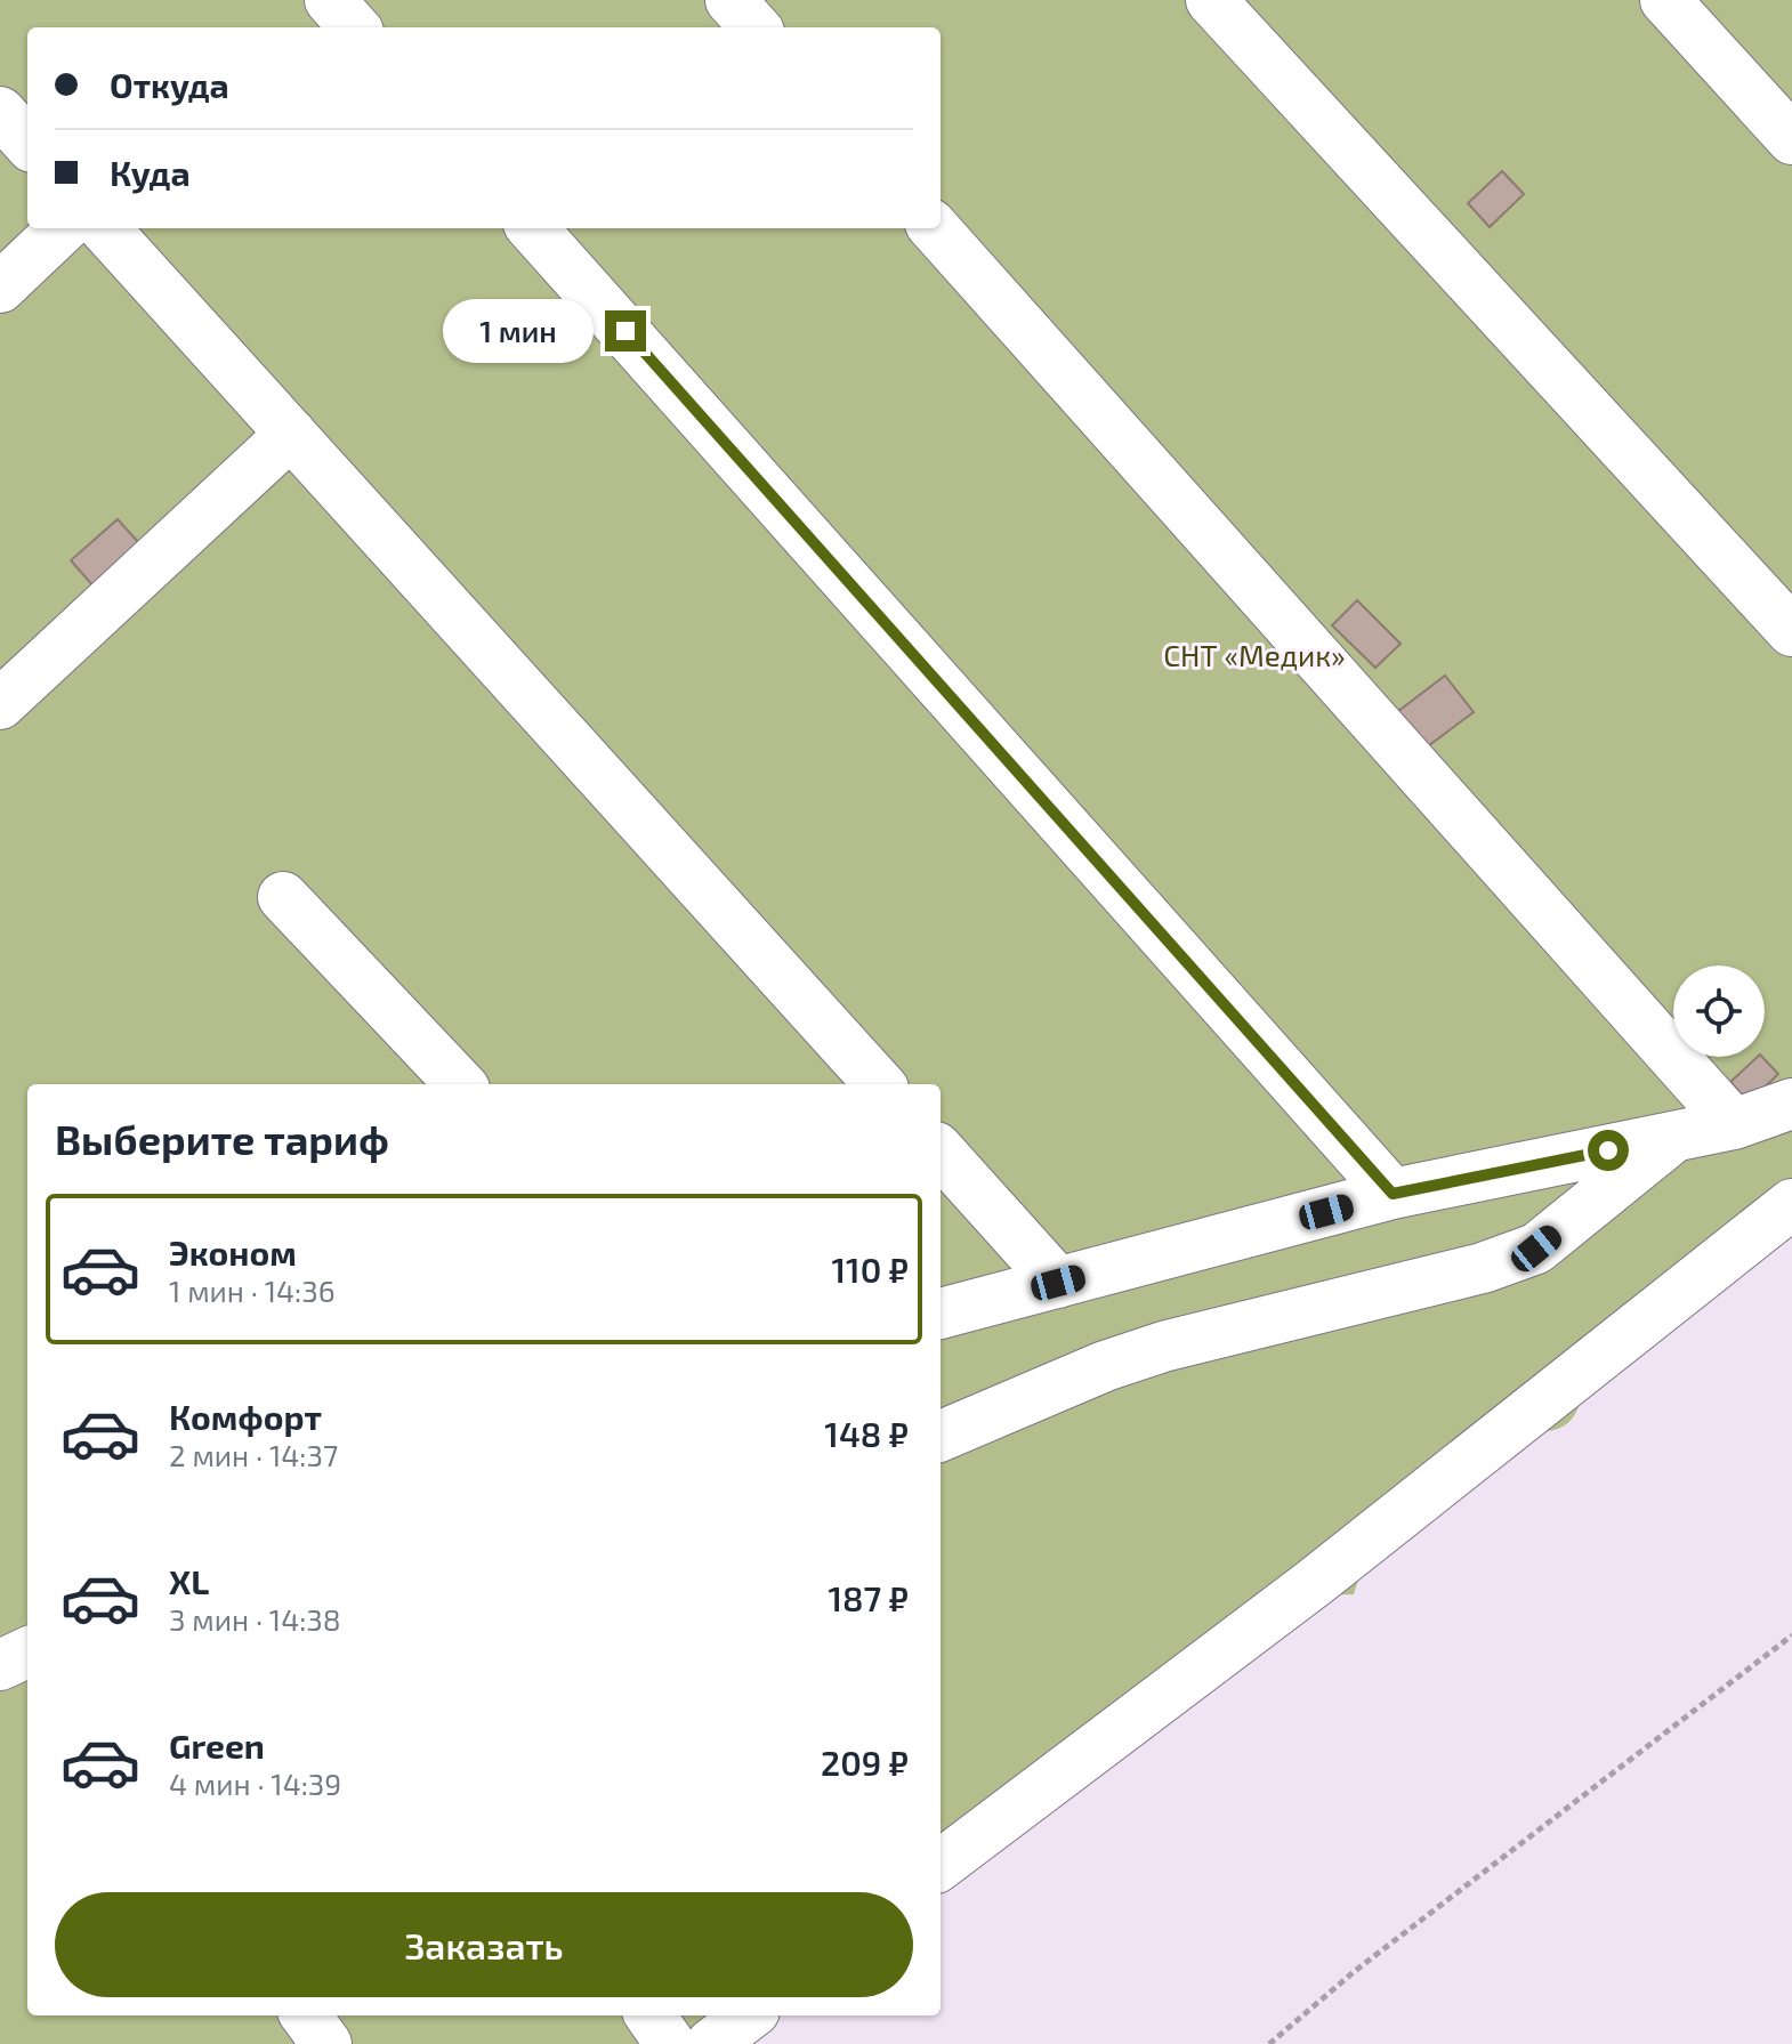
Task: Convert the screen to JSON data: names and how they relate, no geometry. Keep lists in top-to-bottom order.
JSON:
{
  "parks": ["СНТ «Медик»"],
  "page": {
    "banner": ["Откуда", "Куда"],
    "bubble": "1 мин",
    "heading": "Выберите тариф",
    "list": [
      {
        "name": "Эконом",
        "note": "1 мин · 14:36",
        "value": "110 ₽"
      },
      {
        "name": "Комфорт",
        "note": "2 мин · 14:37",
        "value": "148 ₽"
      },
      {
        "name": "XL",
        "note": "3 мин · 14:38",
        "value": "187 ₽"
      },
      {
        "name": "Green",
        "note": "4 мин · 14:39",
        "value": "209 ₽"
      }
    ],
    "buttons": "Заказать"
  }
}
